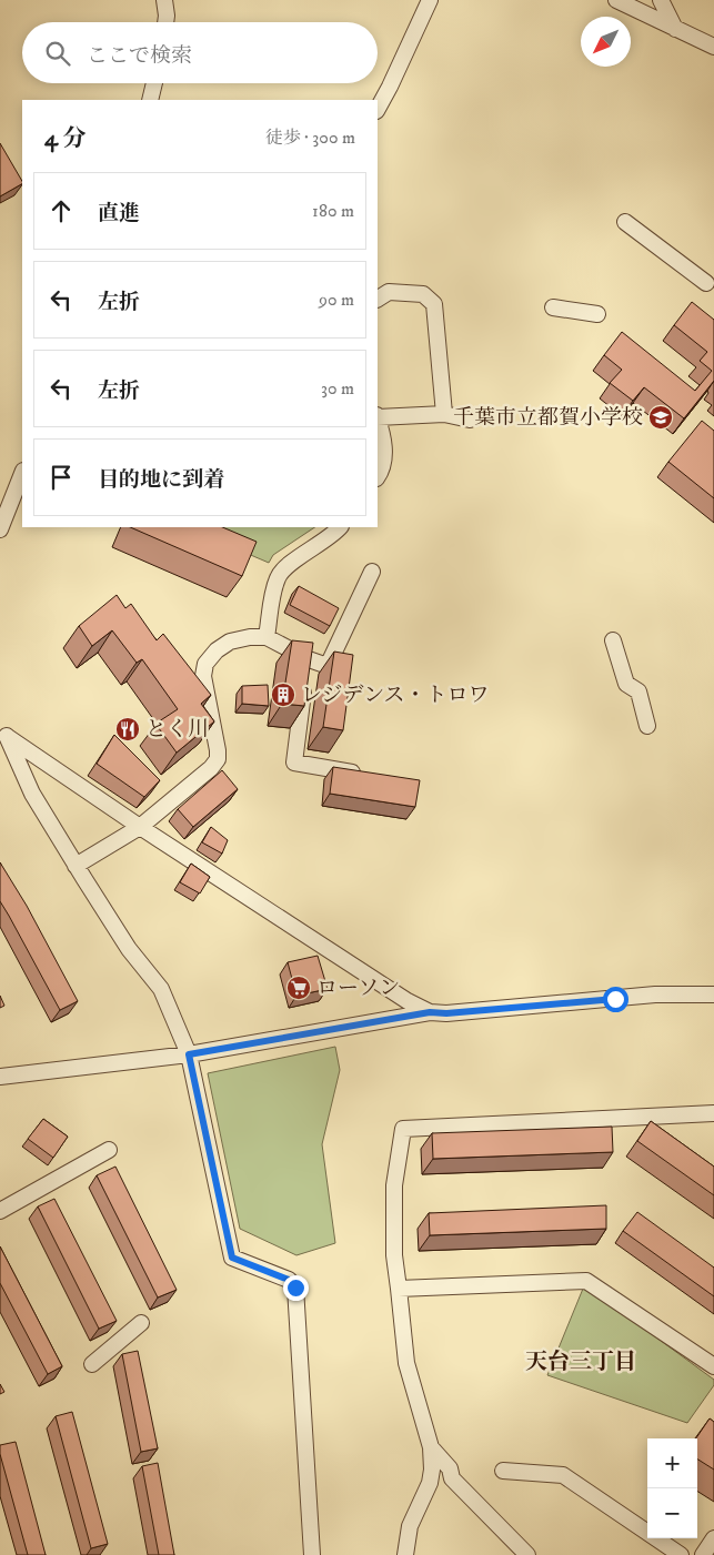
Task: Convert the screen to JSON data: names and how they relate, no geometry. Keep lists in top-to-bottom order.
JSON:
{
  "districts": ["天台三丁目"],
  "places": {
    "school or university": ["千葉市立都賀小学校"],
    "building": ["レジデンス・トロワ"],
    "restaurant": ["とく川"],
    "supermarket": ["ローソン"]
  },
  "north": "bottom left",
  "page": {
    "search": "ここで検索",
    "heading": ["4 分", "徒歩 · 300 m"],
    "list": [
      ["直進", "180 m"],
      ["左折", "90 m"],
      ["左折", "30 m"],
      "目的地に到着"
    ],
    "map_buttons": ["+", "−"]
  }
}
